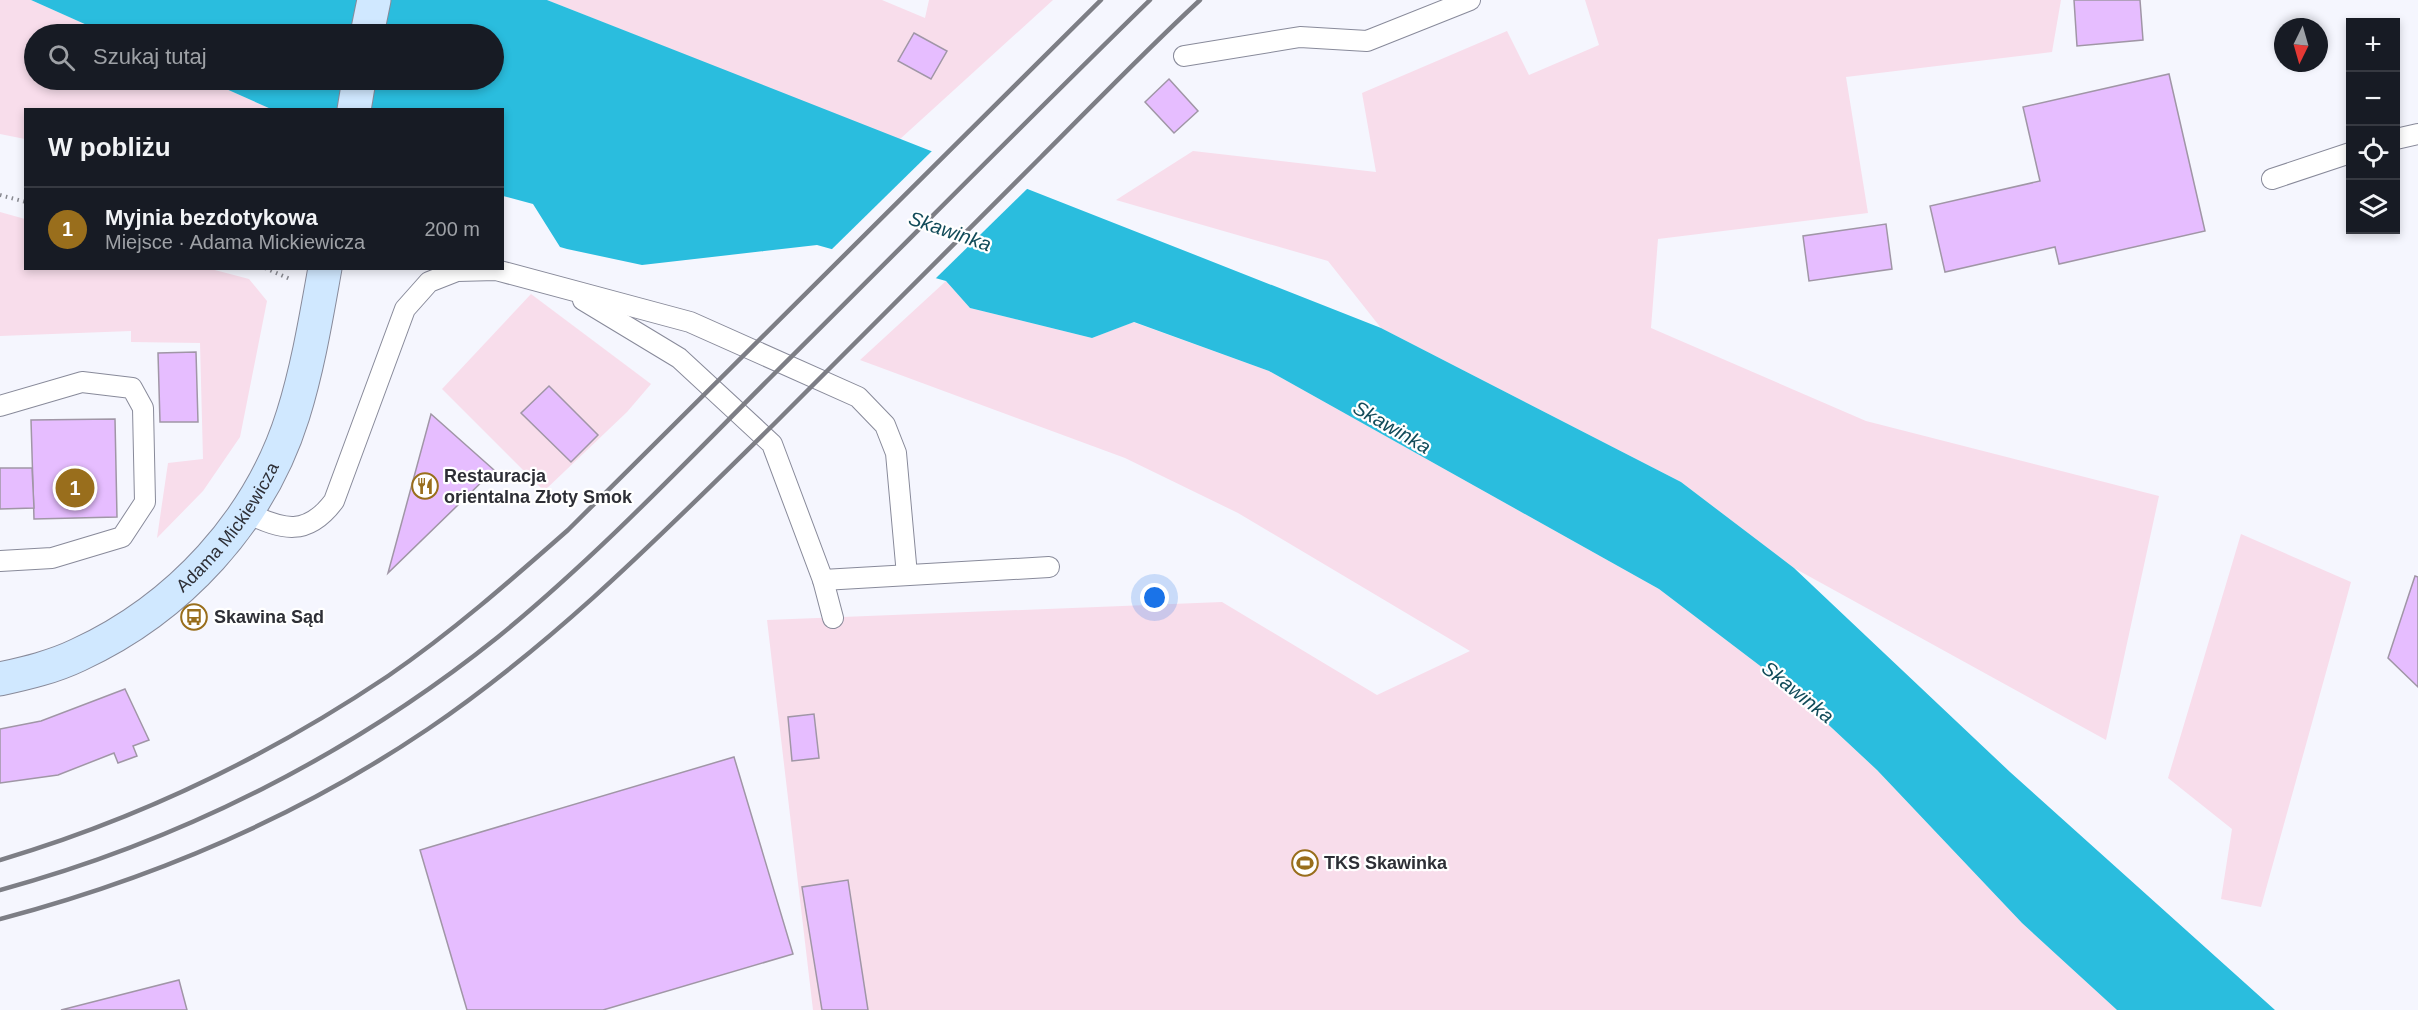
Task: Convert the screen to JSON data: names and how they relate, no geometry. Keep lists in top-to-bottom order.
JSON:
{
  "streets": {
    "main road": ["Adama Mickiewicza"]
  },
  "water": ["Skawinka"],
  "places": {
    "restaurant": ["Restauracja orientalna Złoty Smok"],
    "bus stop": ["Skawina Sąd"],
    "sports": ["TKS Skawinka"]
  },
  "north": "bottom",
  "page": {
    "map_buttons": ["+", "−"],
    "search": "Szukaj tutaj",
    "heading": "W pobliżu",
    "list": [
      {
        "mark": "1",
        "name": "Myjnia bezdotykowa",
        "note": "Miejsce · Adama Mickiewicza",
        "value": "200 m"
      }
    ],
    "pins": "1"
  }
}
